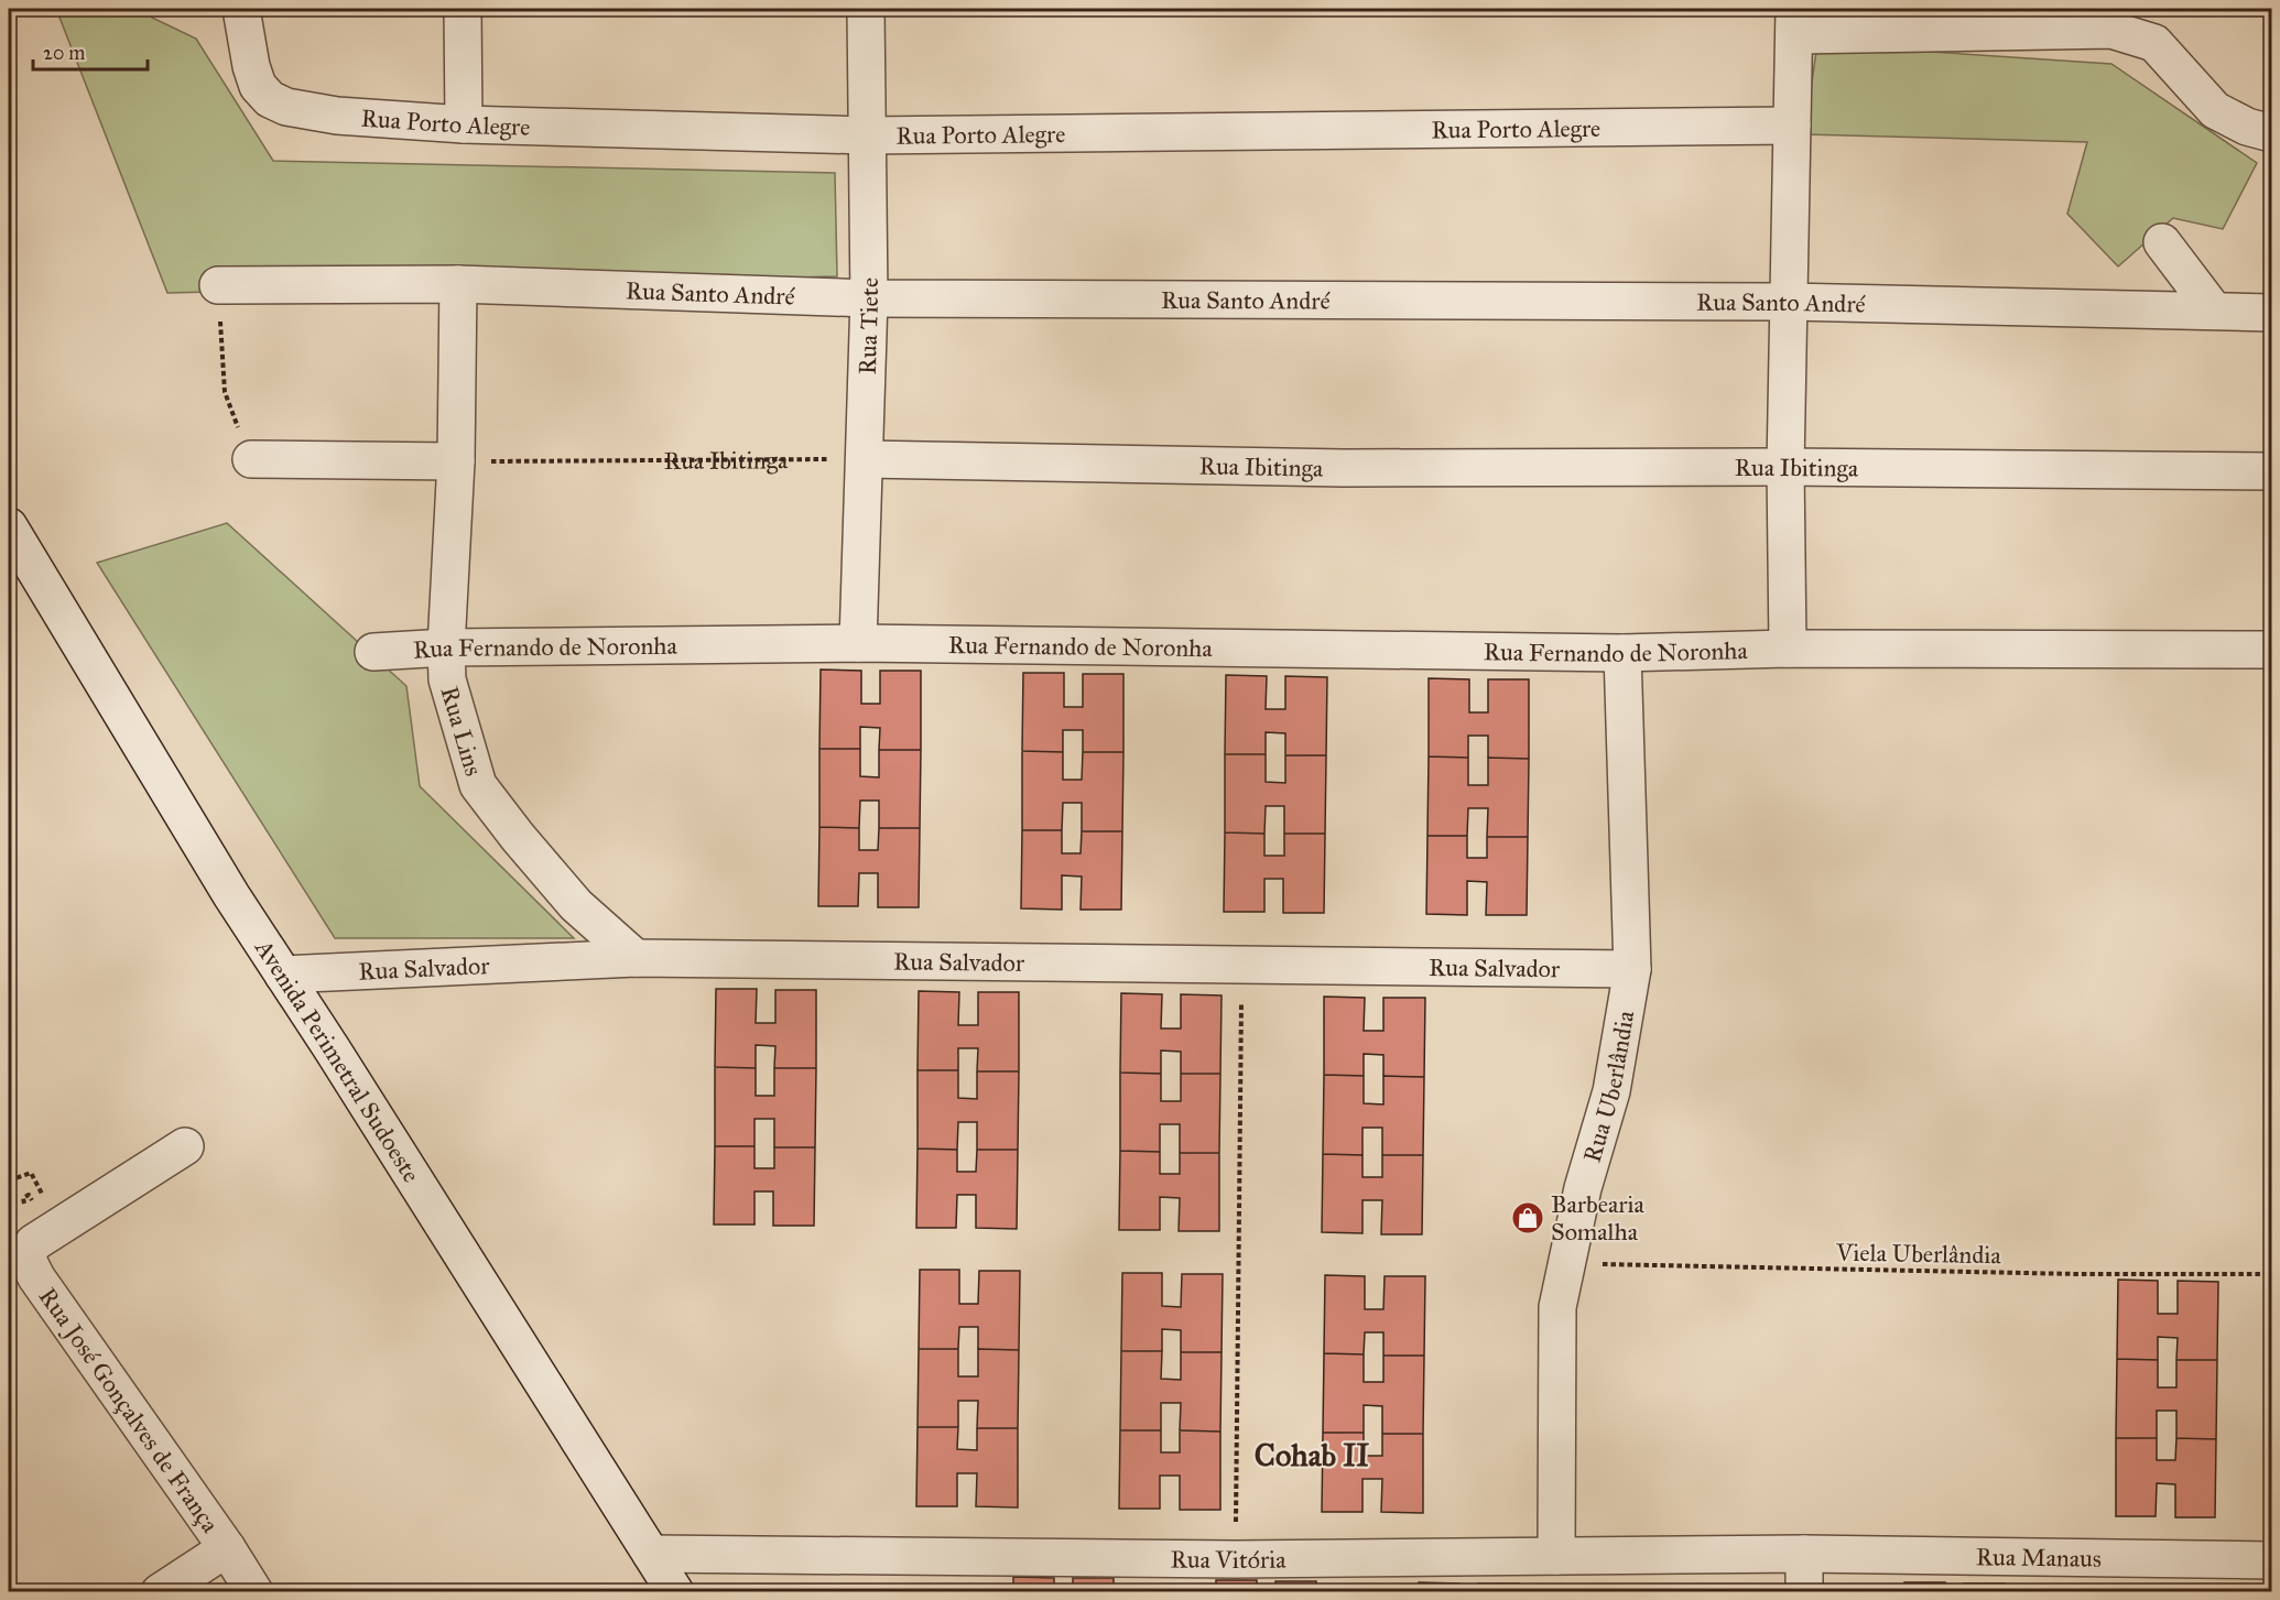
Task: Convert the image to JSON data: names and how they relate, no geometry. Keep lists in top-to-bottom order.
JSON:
{
  "streets": {
    "street": [
      "Rua Porto Alegre",
      "Rua Santo André",
      "Rua Tiete",
      "Rua Ibitinga",
      "Rua Fernando de Noronha",
      "Rua Lins",
      "Rua Salvador",
      "Avenida Perimetral Sudoeste",
      "Rua Uberlândia",
      "Rua José Gonçalves de França",
      "Rua Manaus",
      "Rua Vitória"
    ],
    "path": ["Viela Uberlândia"]
  },
  "crossings": [
    ["Rua Porto Alegre", "Rua Tiete"],
    ["Rua Santo André", "Rua Tiete"],
    ["Rua Santo André", "Rua Lins"],
    ["Rua Tiete", "Rua Ibitinga"],
    ["Rua Tiete", "Rua Fernando de Noronha"],
    ["Rua Ibitinga", "Rua Lins"],
    ["Rua Fernando de Noronha", "Rua Lins"],
    ["Rua Fernando de Noronha", "Rua Uberlândia"],
    ["Rua Lins", "Rua Salvador"],
    ["Rua Salvador", "Avenida Perimetral Sudoeste"],
    ["Rua Salvador", "Rua Uberlândia"],
    ["Avenida Perimetral Sudoeste", "Rua Vitória"],
    ["Rua Uberlândia", "Viela Uberlândia"],
    ["Rua Uberlândia", "Rua Vitória"],
    ["Rua Manaus", "Rua Vitória"]
  ],
  "districts": ["Cohab II"],
  "places": {
    "shop": ["Barbearia Somalha"]
  },
  "scale_bar": "20 m"
}
